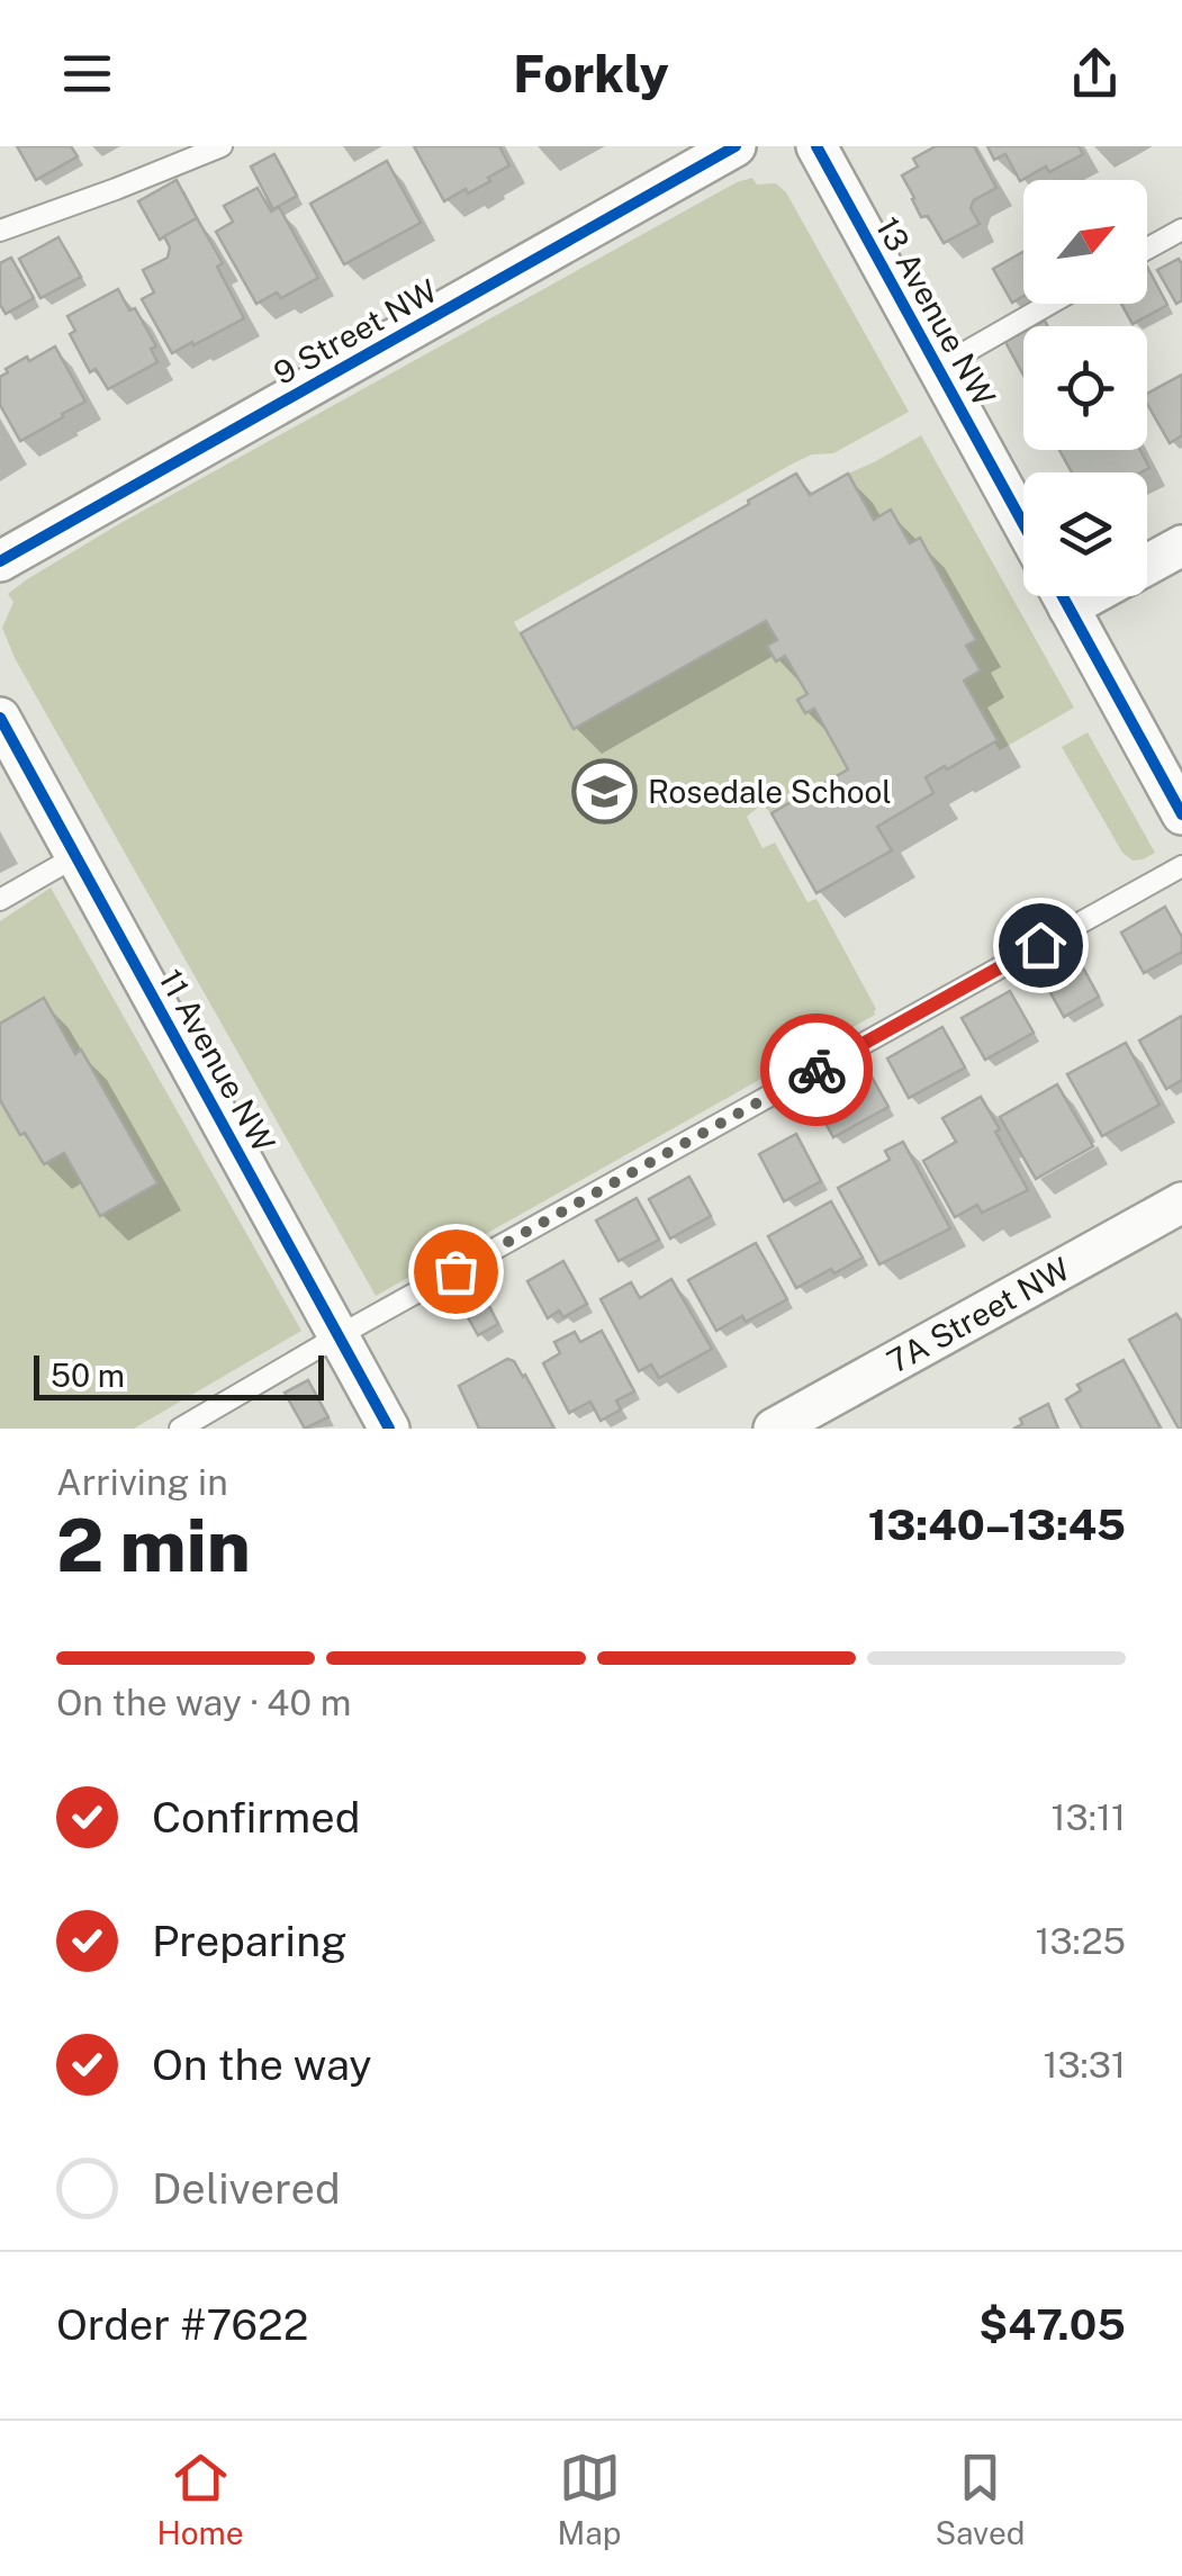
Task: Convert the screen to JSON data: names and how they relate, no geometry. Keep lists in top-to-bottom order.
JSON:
{
  "streets": {
    "street": [
      "13 Avenue NW",
      "9 Street NW",
      "11 Avenue NW",
      "7A Street NW"
    ]
  },
  "places": {
    "school or university": ["Rosedale School"]
  },
  "scale_bar": "50 m",
  "north": "top right",
  "page": {
    "header": "Forkly",
    "scale": "50 m",
    "heading": ["2 min", "Arriving in", "13:40–13:45"],
    "panel": ["Order #7622", "$47.05"],
    "bar": "On the way · 40 m",
    "list": [
      ["Confirmed", "13:11"],
      ["Preparing", "13:25"],
      ["On the way", "13:31"],
      "Delivered"
    ],
    "tabs": ["Home", "Map", "Saved"]
  }
}
